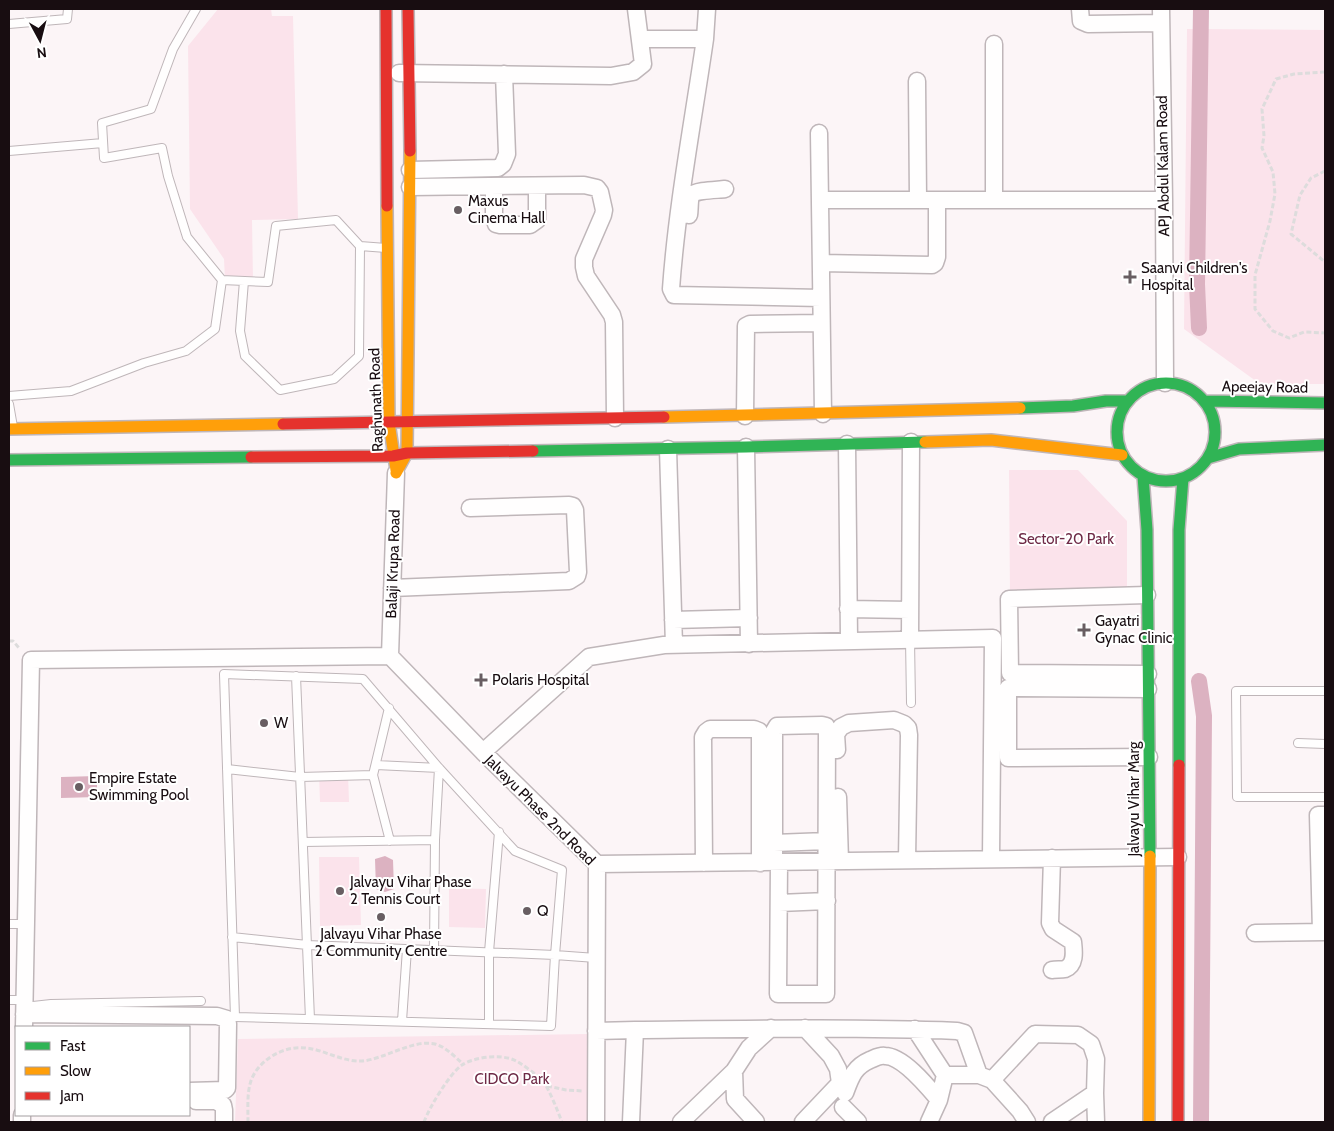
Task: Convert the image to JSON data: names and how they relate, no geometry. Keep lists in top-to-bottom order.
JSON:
{
  "streets": {
    "main road": ["Apeejay Road", "Raghunath Road", "Jalvayu Vihar Marg"],
    "street": ["APJ Abdul Kalam Road", "Balaji Krupa Road", "Jalvayu Phase 2nd Road"]
  },
  "crossings": [
    ["APJ Abdul Kalam Road", "Apeejay Road"],
    ["APJ Abdul Kalam Road", "Jalvayu Vihar Marg"],
    ["Apeejay Road", "Jalvayu Vihar Marg"],
    ["Raghunath Road", "Balaji Krupa Road"],
    ["Balaji Krupa Road", "Jalvayu Phase 2nd Road"]
  ],
  "parks": ["Sector-20 Park", "CIDCO Park"],
  "places": {
    "other": [
      "Maxus Cinema Hall",
      "W",
      "Empire Estate Swimming Pool",
      "Jalvayu Vihar Phase 2 Tennis Court",
      "Q",
      "Jalvayu Vihar Phase 2 Community Centre"
    ],
    "health": ["Saanvi Children's Hospital", "Gayatri Gynac Clinic", "Polaris Hospital"]
  },
  "legend": ["Fast", "Slow", "Jam"],
  "north": "bottom"
}
